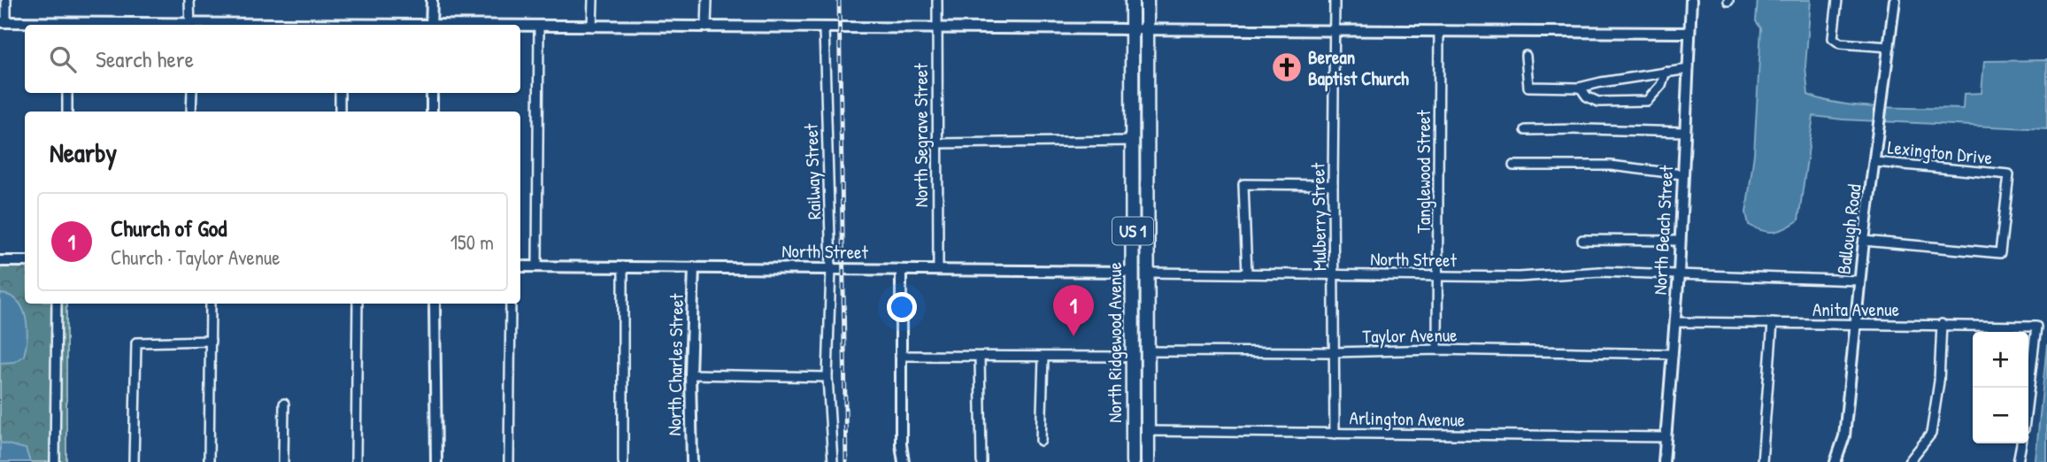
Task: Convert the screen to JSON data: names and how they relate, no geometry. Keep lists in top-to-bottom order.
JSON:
{
  "streets": {
    "main road": ["US 1", "North Ridgewood Avenue"],
    "street": [
      "North Segrave Street",
      "Lexington Drive",
      "Railway Street",
      "Tanglewood Street",
      "Mulberry Street",
      "Ballough Road",
      "North Beach Street",
      "North Street",
      "Anita Avenue",
      "Taylor Avenue",
      "North Charles Street",
      "Arlington Avenue"
    ]
  },
  "crossings": [
    ["North Segrave Street", "North Street"],
    ["Lexington Drive", "Ballough Road"],
    ["Railway Street", "North Street"],
    ["Tanglewood Street", "North Street"],
    ["Tanglewood Street", "Taylor Avenue"],
    ["Mulberry Street", "North Street"],
    ["Mulberry Street", "Taylor Avenue"],
    ["Mulberry Street", "Arlington Avenue"],
    ["Ballough Road", "North Street"],
    ["Ballough Road", "Anita Avenue"],
    ["North Beach Street", "North Street"],
    ["North Beach Street", "Anita Avenue"],
    ["North Beach Street", "Taylor Avenue"],
    ["North Beach Street", "Arlington Avenue"],
    ["North Street", "North Ridgewood Avenue"],
    ["North Street", "North Charles Street"],
    ["Taylor Avenue", "North Ridgewood Avenue"],
    ["North Ridgewood Avenue", "Arlington Avenue"]
  ],
  "places": {
    "church": ["Berean Baptist Church"]
  },
  "page": {
    "search": "Search here",
    "heading": "Nearby",
    "list": [
      {
        "mark": "1",
        "name": "Church of God",
        "note": "Church · Taylor Avenue",
        "value": "150 m"
      }
    ],
    "pins": "1",
    "map_buttons": ["+", "−"]
  }
}
